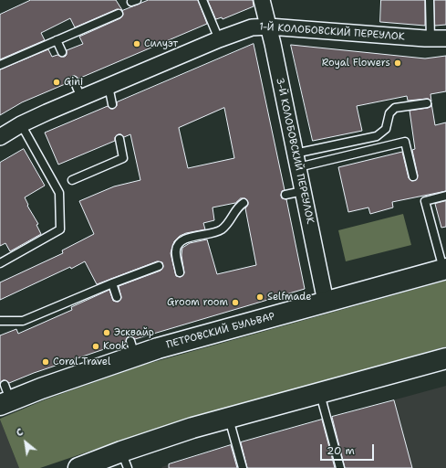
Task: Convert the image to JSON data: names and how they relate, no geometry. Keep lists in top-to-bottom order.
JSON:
{
  "streets": {
    "main road": ["ПЕТРОВСКИЙ БУЛЬВАР"],
    "street": ["1-Й КОЛОБОВСКИЙ ПЕРЕУЛОК", "3-Й КОЛОБОВСКИЙ ПЕРЕУЛОК"]
  },
  "crossings": [
    ["1-Й КОЛОБОВСКИЙ ПЕРЕУЛОК", "3-Й КОЛОБОВСКИЙ ПЕРЕУЛОК"],
    ["3-Й КОЛОБОВСКИЙ ПЕРЕУЛОК", "ПЕТРОВСКИЙ БУЛЬВАР"]
  ],
  "places": [
    "Силуэт",
    "Royal Flowers",
    "Gini",
    "Selfmade",
    "Groom room",
    "Эсквайр",
    "Kook",
    "Coral Travel"
  ],
  "scale_bar": "20 m",
  "north": "top left"
}
